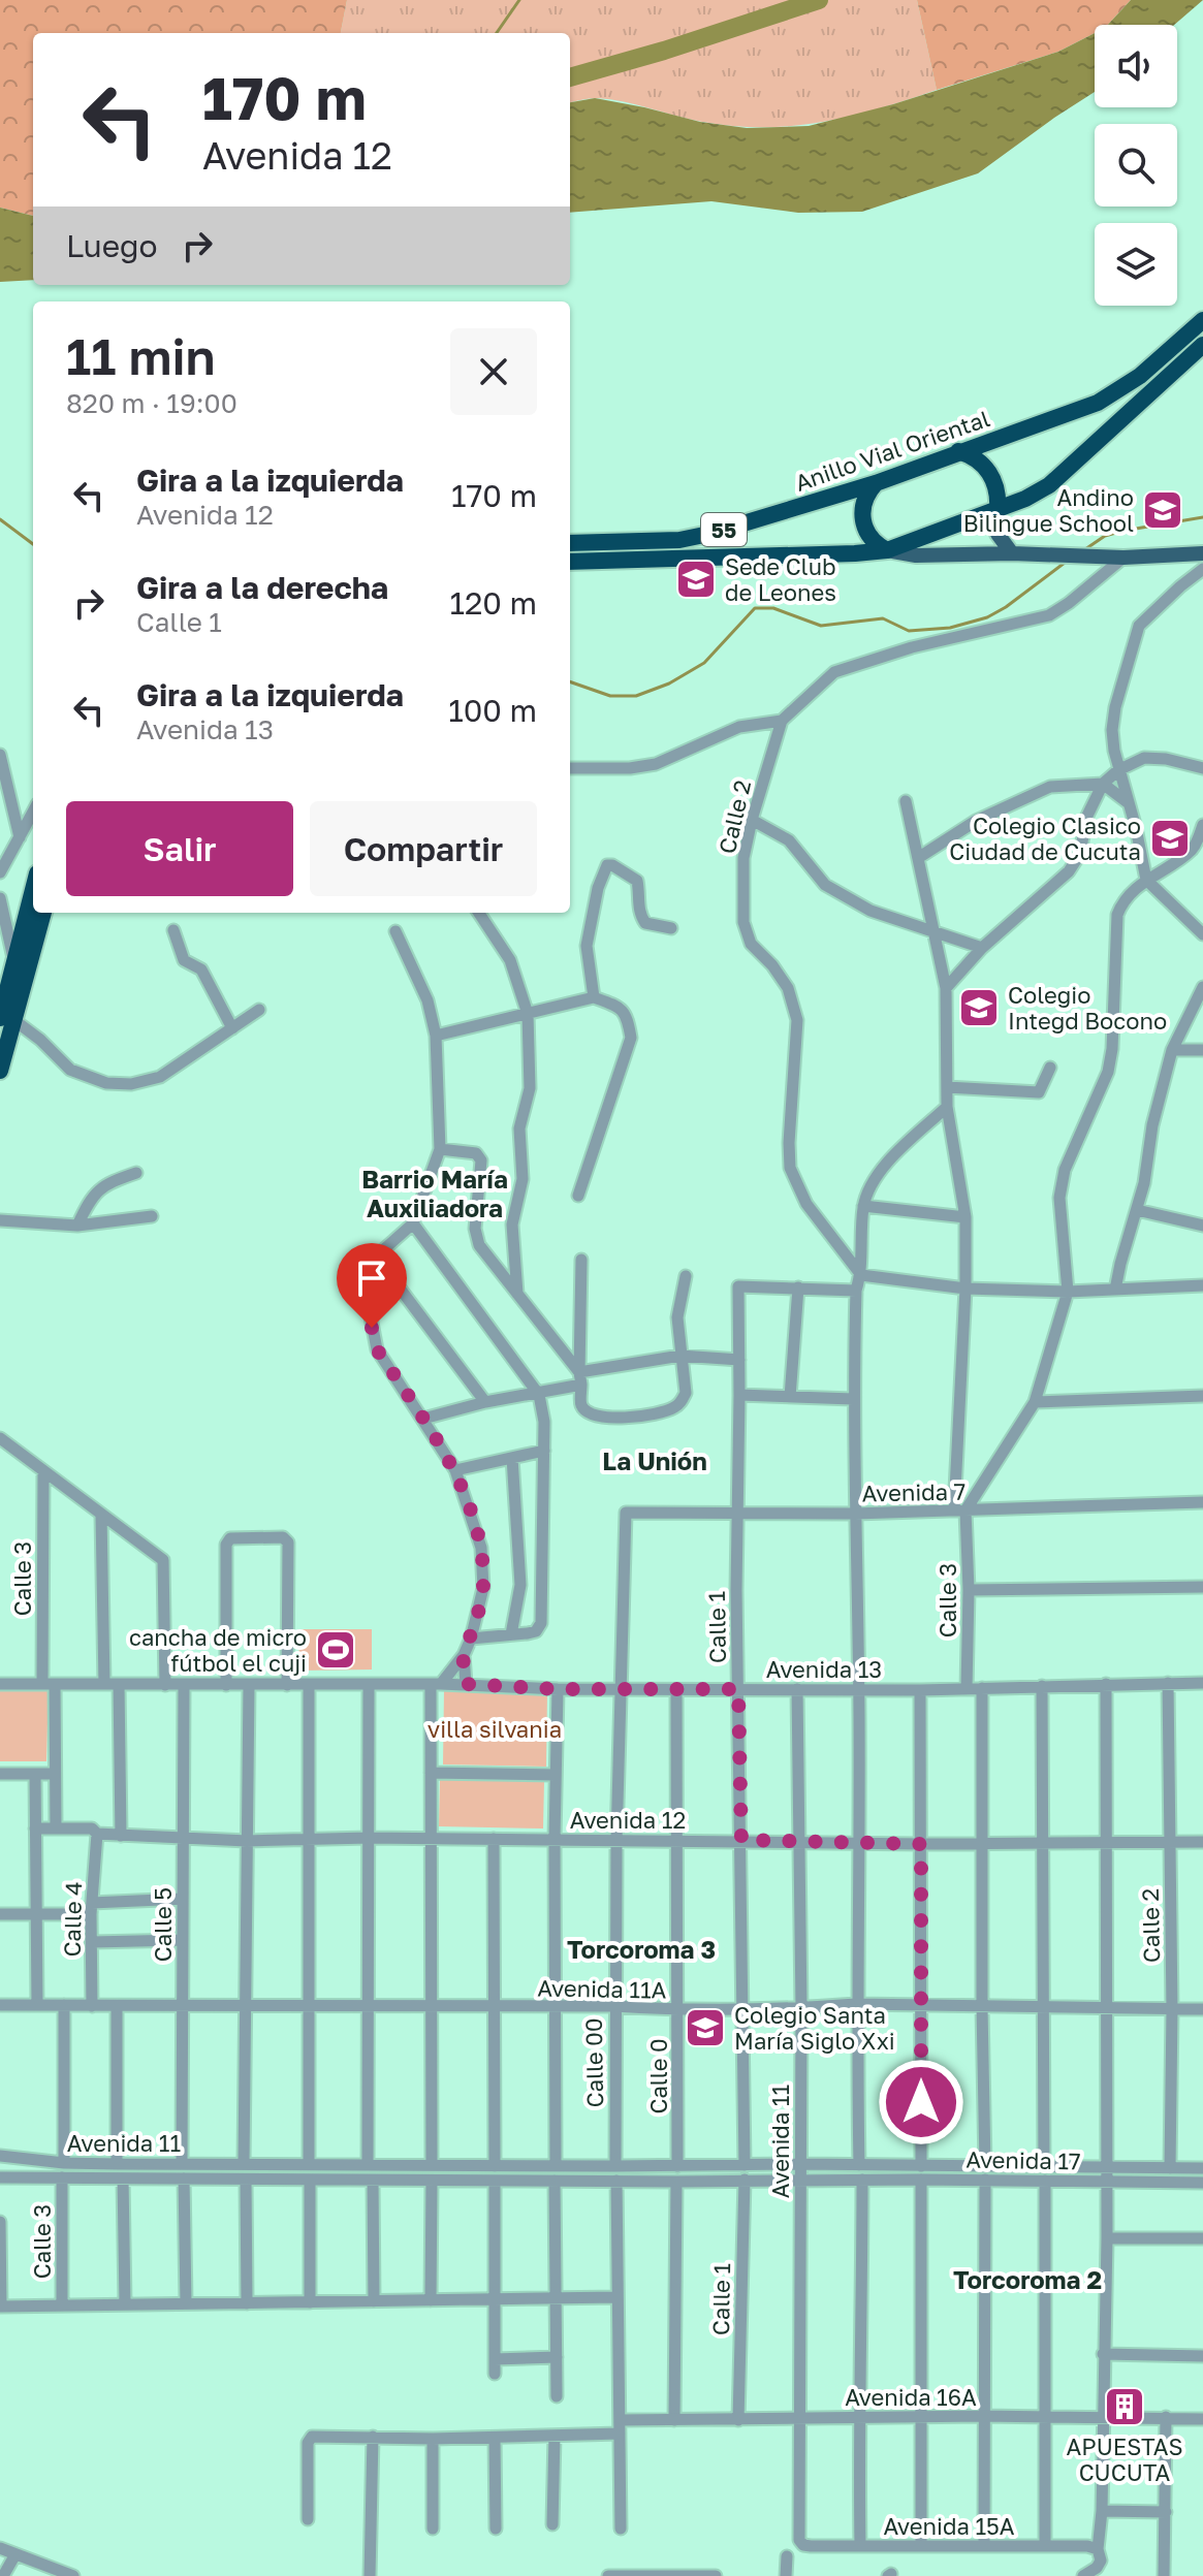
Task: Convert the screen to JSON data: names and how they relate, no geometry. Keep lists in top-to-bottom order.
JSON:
{
  "streets": {
    "highway": ["Anillo Vial Oriental", "55"],
    "street": [
      "Calle 2",
      "Avenida 7",
      "Calle 3",
      "Calle 1",
      "Avenida 13",
      "Avenida 12",
      "Calle 4",
      "Calle 5",
      "Avenida 11A",
      "Calle 00",
      "Calle 0",
      "Avenida 11",
      "Avenida 17",
      "Avenida 16A",
      "Avenida 15A"
    ]
  },
  "crossings": [
    ["Calle 2", "Avenida 13"],
    ["Calle 2", "Avenida 12"],
    ["Calle 2", "Avenida 11A"],
    ["Calle 2", "Avenida 17"],
    ["Avenida 7", "Calle 3"],
    ["Avenida 7", "Calle 1"],
    ["Avenida 7", "Calle 00"],
    ["Calle 3", "Avenida 13"],
    ["Calle 3", "Avenida 12"],
    ["Calle 3", "Avenida 11"],
    ["Calle 1", "Avenida 13"],
    ["Calle 1", "Avenida 12"],
    ["Calle 1", "Avenida 11A"],
    ["Calle 1", "Avenida 11"],
    ["Calle 1", "Avenida 17"],
    ["Calle 1", "Avenida 16A"],
    ["Avenida 13", "Calle 5"],
    ["Avenida 13", "Calle 00"],
    ["Avenida 13", "Calle 0"],
    ["Avenida 13", "Avenida 11"],
    ["Avenida 12", "Calle 4"],
    ["Avenida 12", "Calle 5"],
    ["Avenida 12", "Calle 00"],
    ["Avenida 12", "Calle 0"],
    ["Avenida 12", "Avenida 11"],
    ["Calle 4", "Avenida 11A"],
    ["Calle 5", "Avenida 11A"],
    ["Calle 5", "Avenida 11"],
    ["Avenida 11A", "Calle 00"],
    ["Avenida 11A", "Calle 0"],
    ["Avenida 11A", "Avenida 11"],
    ["Calle 00", "Avenida 11"],
    ["Calle 0", "Avenida 11"],
    ["Avenida 11", "Avenida 17"],
    ["Avenida 11", "Avenida 16A"],
    ["Avenida 11", "Avenida 15A"]
  ],
  "districts": [
    "Barrio María Auxiliadora",
    "La Unión",
    "Torcoroma 3",
    "Torcoroma 2"
  ],
  "parks": ["villa silvania"],
  "places": {
    "school or university": [
      "Andino Bilingue School",
      "Sede Club de Leones",
      "Colegio Clasico Ciudad de Cucuta",
      "Colegio Integd Bocono",
      "Colegio Santa María Siglo Xxi"
    ],
    "sports": ["cancha de micro fútbol el cuji"],
    "building": ["APUESTAS CUCUTA"]
  },
  "page": {
    "turn": ["170 m", "Avenida 12"],
    "then": "Luego",
    "heading": ["11 min", "820 m · 19:00"],
    "list": [
      {
        "name": "Gira a la izquierda",
        "note": "Avenida 12",
        "value": "170 m"
      },
      {
        "name": "Gira a la derecha",
        "note": "Calle 1",
        "value": "120 m"
      },
      {
        "name": "Gira a la izquierda",
        "note": "Avenida 13",
        "value": "100 m"
      }
    ],
    "buttons": ["Salir", "Compartir"]
  }
}
